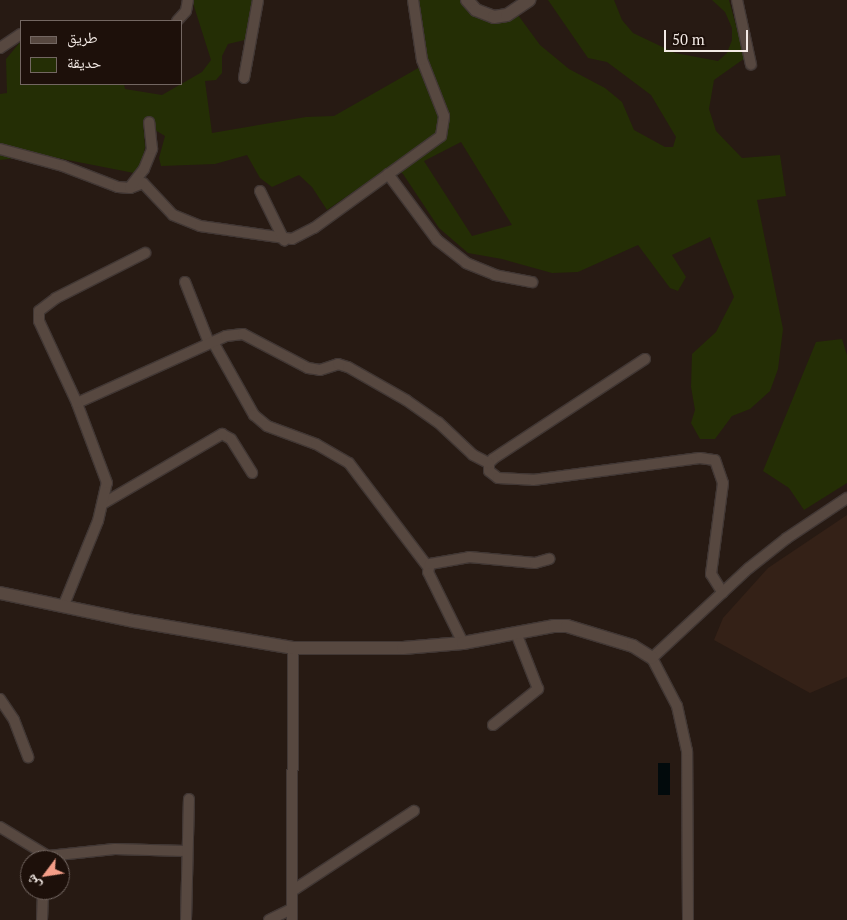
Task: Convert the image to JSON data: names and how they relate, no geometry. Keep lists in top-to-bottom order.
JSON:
{
  "legend": ["طريق", "حديقة"],
  "scale_bar": "50 m",
  "north": "bottom left"
}
